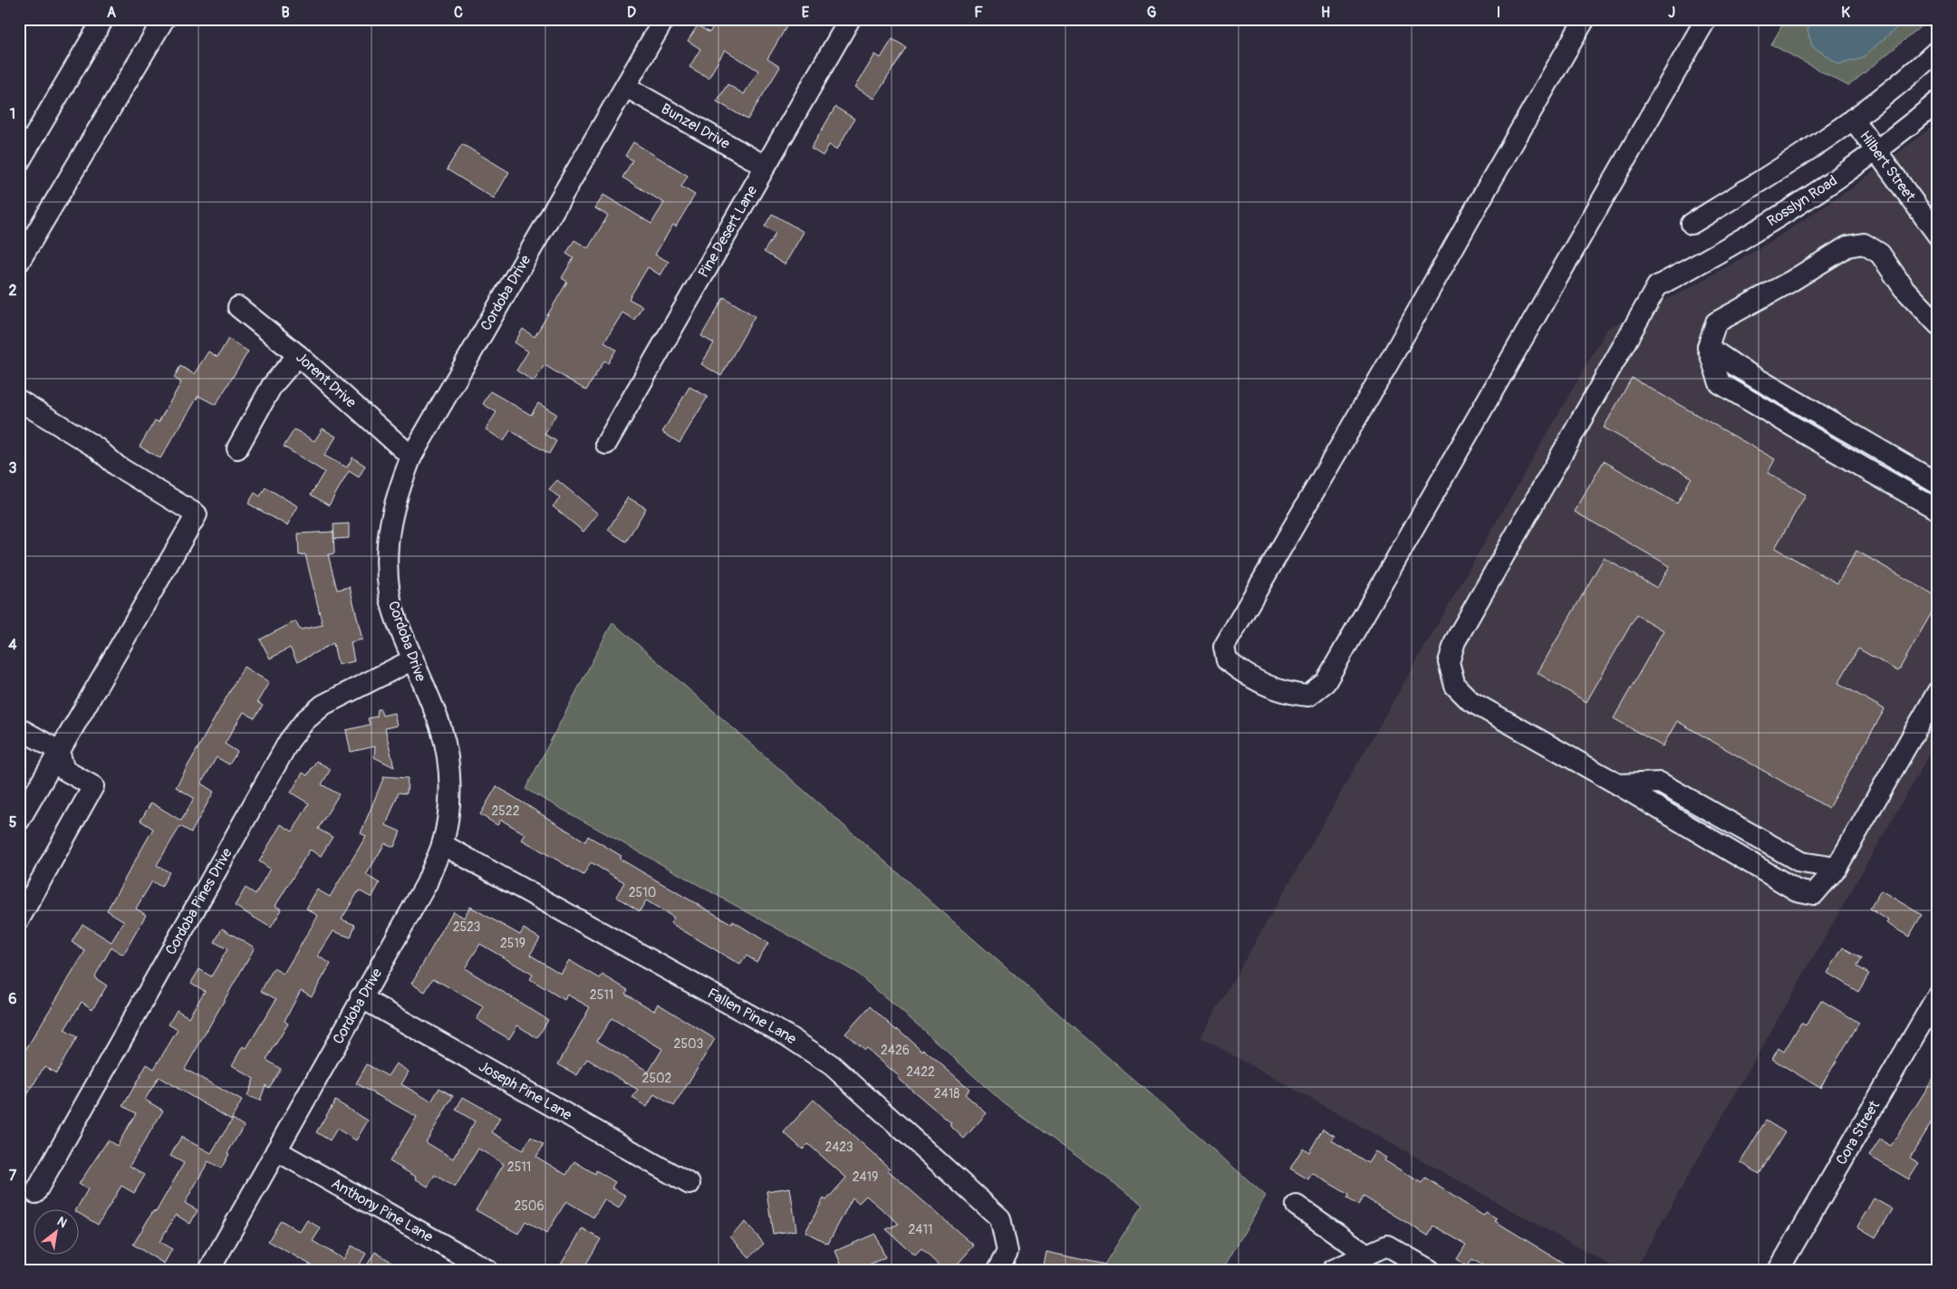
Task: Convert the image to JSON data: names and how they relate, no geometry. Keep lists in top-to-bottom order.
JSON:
{
  "streets": {
    "street": [
      "Bunzel Drive",
      "Hilbert Street",
      "Rosslyn Road",
      "Pine Desert Lane",
      "Cordoba Drive",
      "Jorent Drive",
      "Cordoba Pines Drive",
      "Fallen Pine Lane",
      "Joseph Pine Lane",
      "Cora Street",
      "Anthony Pine Lane"
    ]
  },
  "crossings": [
    ["Bunzel Drive", "Pine Desert Lane"],
    ["Bunzel Drive", "Cordoba Drive"],
    ["Hilbert Street", "Rosslyn Road"],
    ["Cordoba Drive", "Jorent Drive"],
    ["Cordoba Drive", "Cordoba Pines Drive"],
    ["Cordoba Drive", "Fallen Pine Lane"],
    ["Cordoba Drive", "Joseph Pine Lane"],
    ["Cordoba Drive", "Anthony Pine Lane"]
  ],
  "house_numbers": [
    "2522",
    "2510",
    "2523",
    "2519",
    "2511",
    "2503",
    "2426",
    "2422",
    "2502",
    "2418",
    "2423",
    "2511",
    "2419",
    "2506",
    "2411"
  ],
  "north": "top right",
  "grid": {
    "columns": [
      "A",
      "B",
      "C",
      "D",
      "E",
      "F",
      "G",
      "H",
      "I",
      "J",
      "K"
    ],
    "rows": [
      "1",
      "2",
      "3",
      "4",
      "5",
      "6",
      "7"
    ]
  }
}
